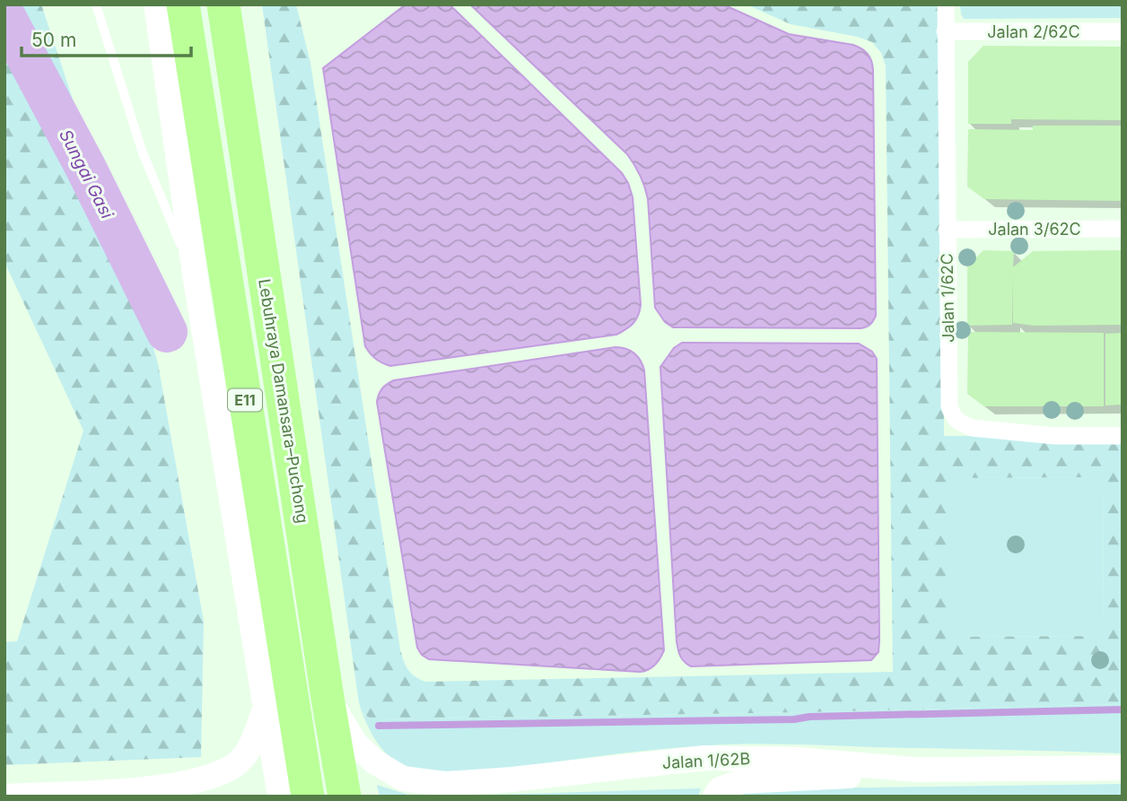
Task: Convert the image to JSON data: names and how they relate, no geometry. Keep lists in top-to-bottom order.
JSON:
{
  "streets": {
    "highway": ["E11", "Lebuhraya Damansara–Puchong"],
    "main road": ["Jalan 1/62B"],
    "street": ["Jalan 2/62C", "Jalan 3/62C", "Jalan 1/62C"]
  },
  "crossings": [
    ["Jalan 2/62C", "Jalan 1/62C"],
    ["Jalan 3/62C", "Jalan 1/62C"],
    ["Lebuhraya Damansara–Puchong", "Jalan 1/62B"]
  ],
  "water": ["Sungai Gasi"],
  "scale_bar": "50 m"
}
